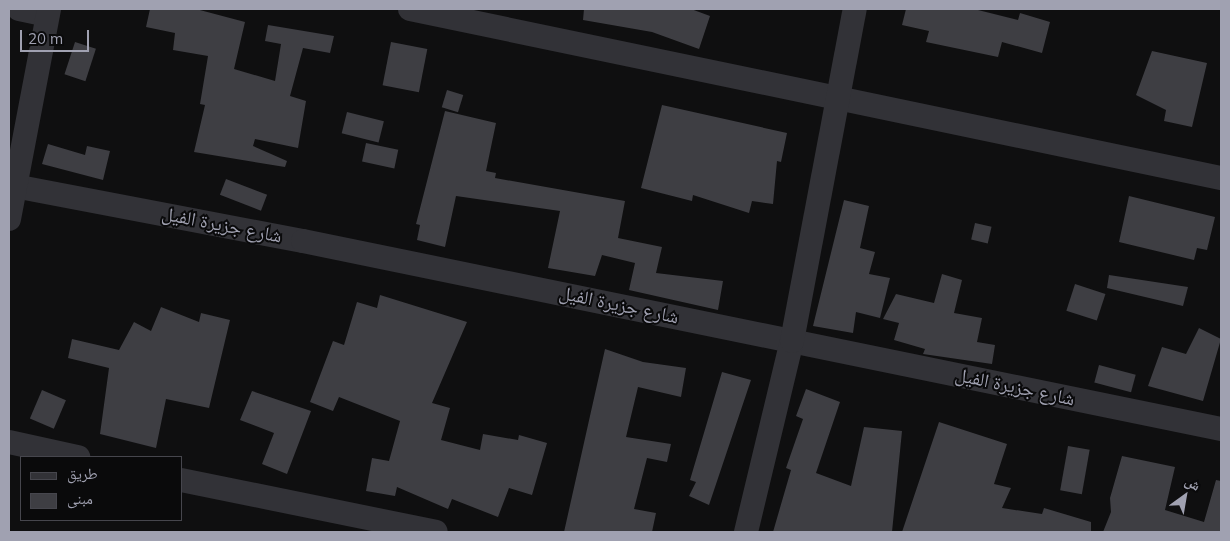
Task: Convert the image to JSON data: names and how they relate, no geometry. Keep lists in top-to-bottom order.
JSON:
{
  "streets": {
    "street": ["شارع جزيرة الفيل"]
  },
  "legend": ["طريق", "مبنى"],
  "scale_bar": "20 m",
  "north": "top right"
}
